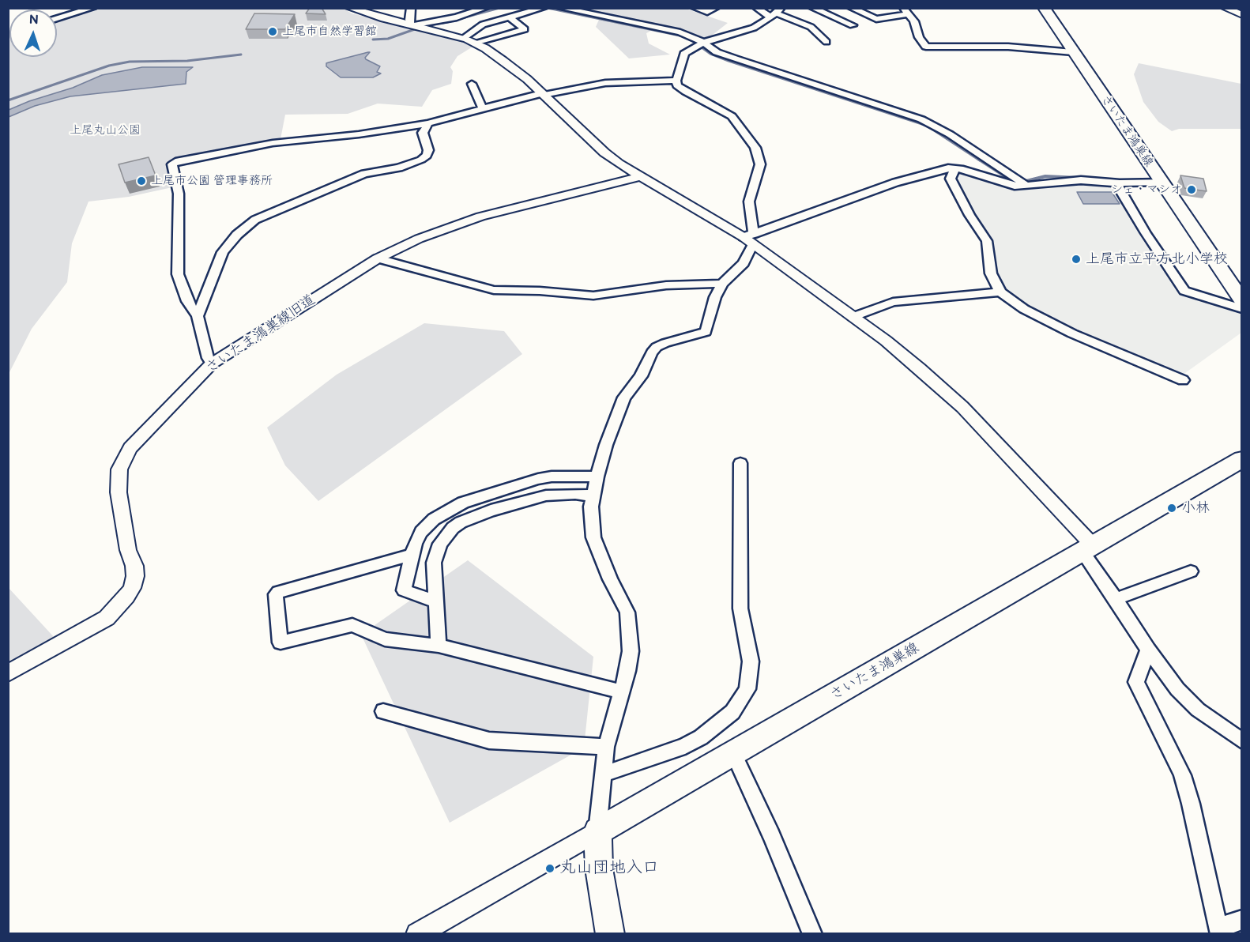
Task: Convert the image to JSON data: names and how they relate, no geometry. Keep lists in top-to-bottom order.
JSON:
{
  "streets": {
    "main road": ["さいたま鴻巣線"],
    "street": ["さいたま鴻巣線旧道"]
  },
  "parks": ["上尾丸山公園"],
  "places": [
    "上尾市自然学習館",
    "上尾市公園 管理事務所",
    "シェ・マシオ",
    "上尾市立平方北小学校",
    "小林",
    "丸山団地入口"
  ],
  "north": "top"
}
